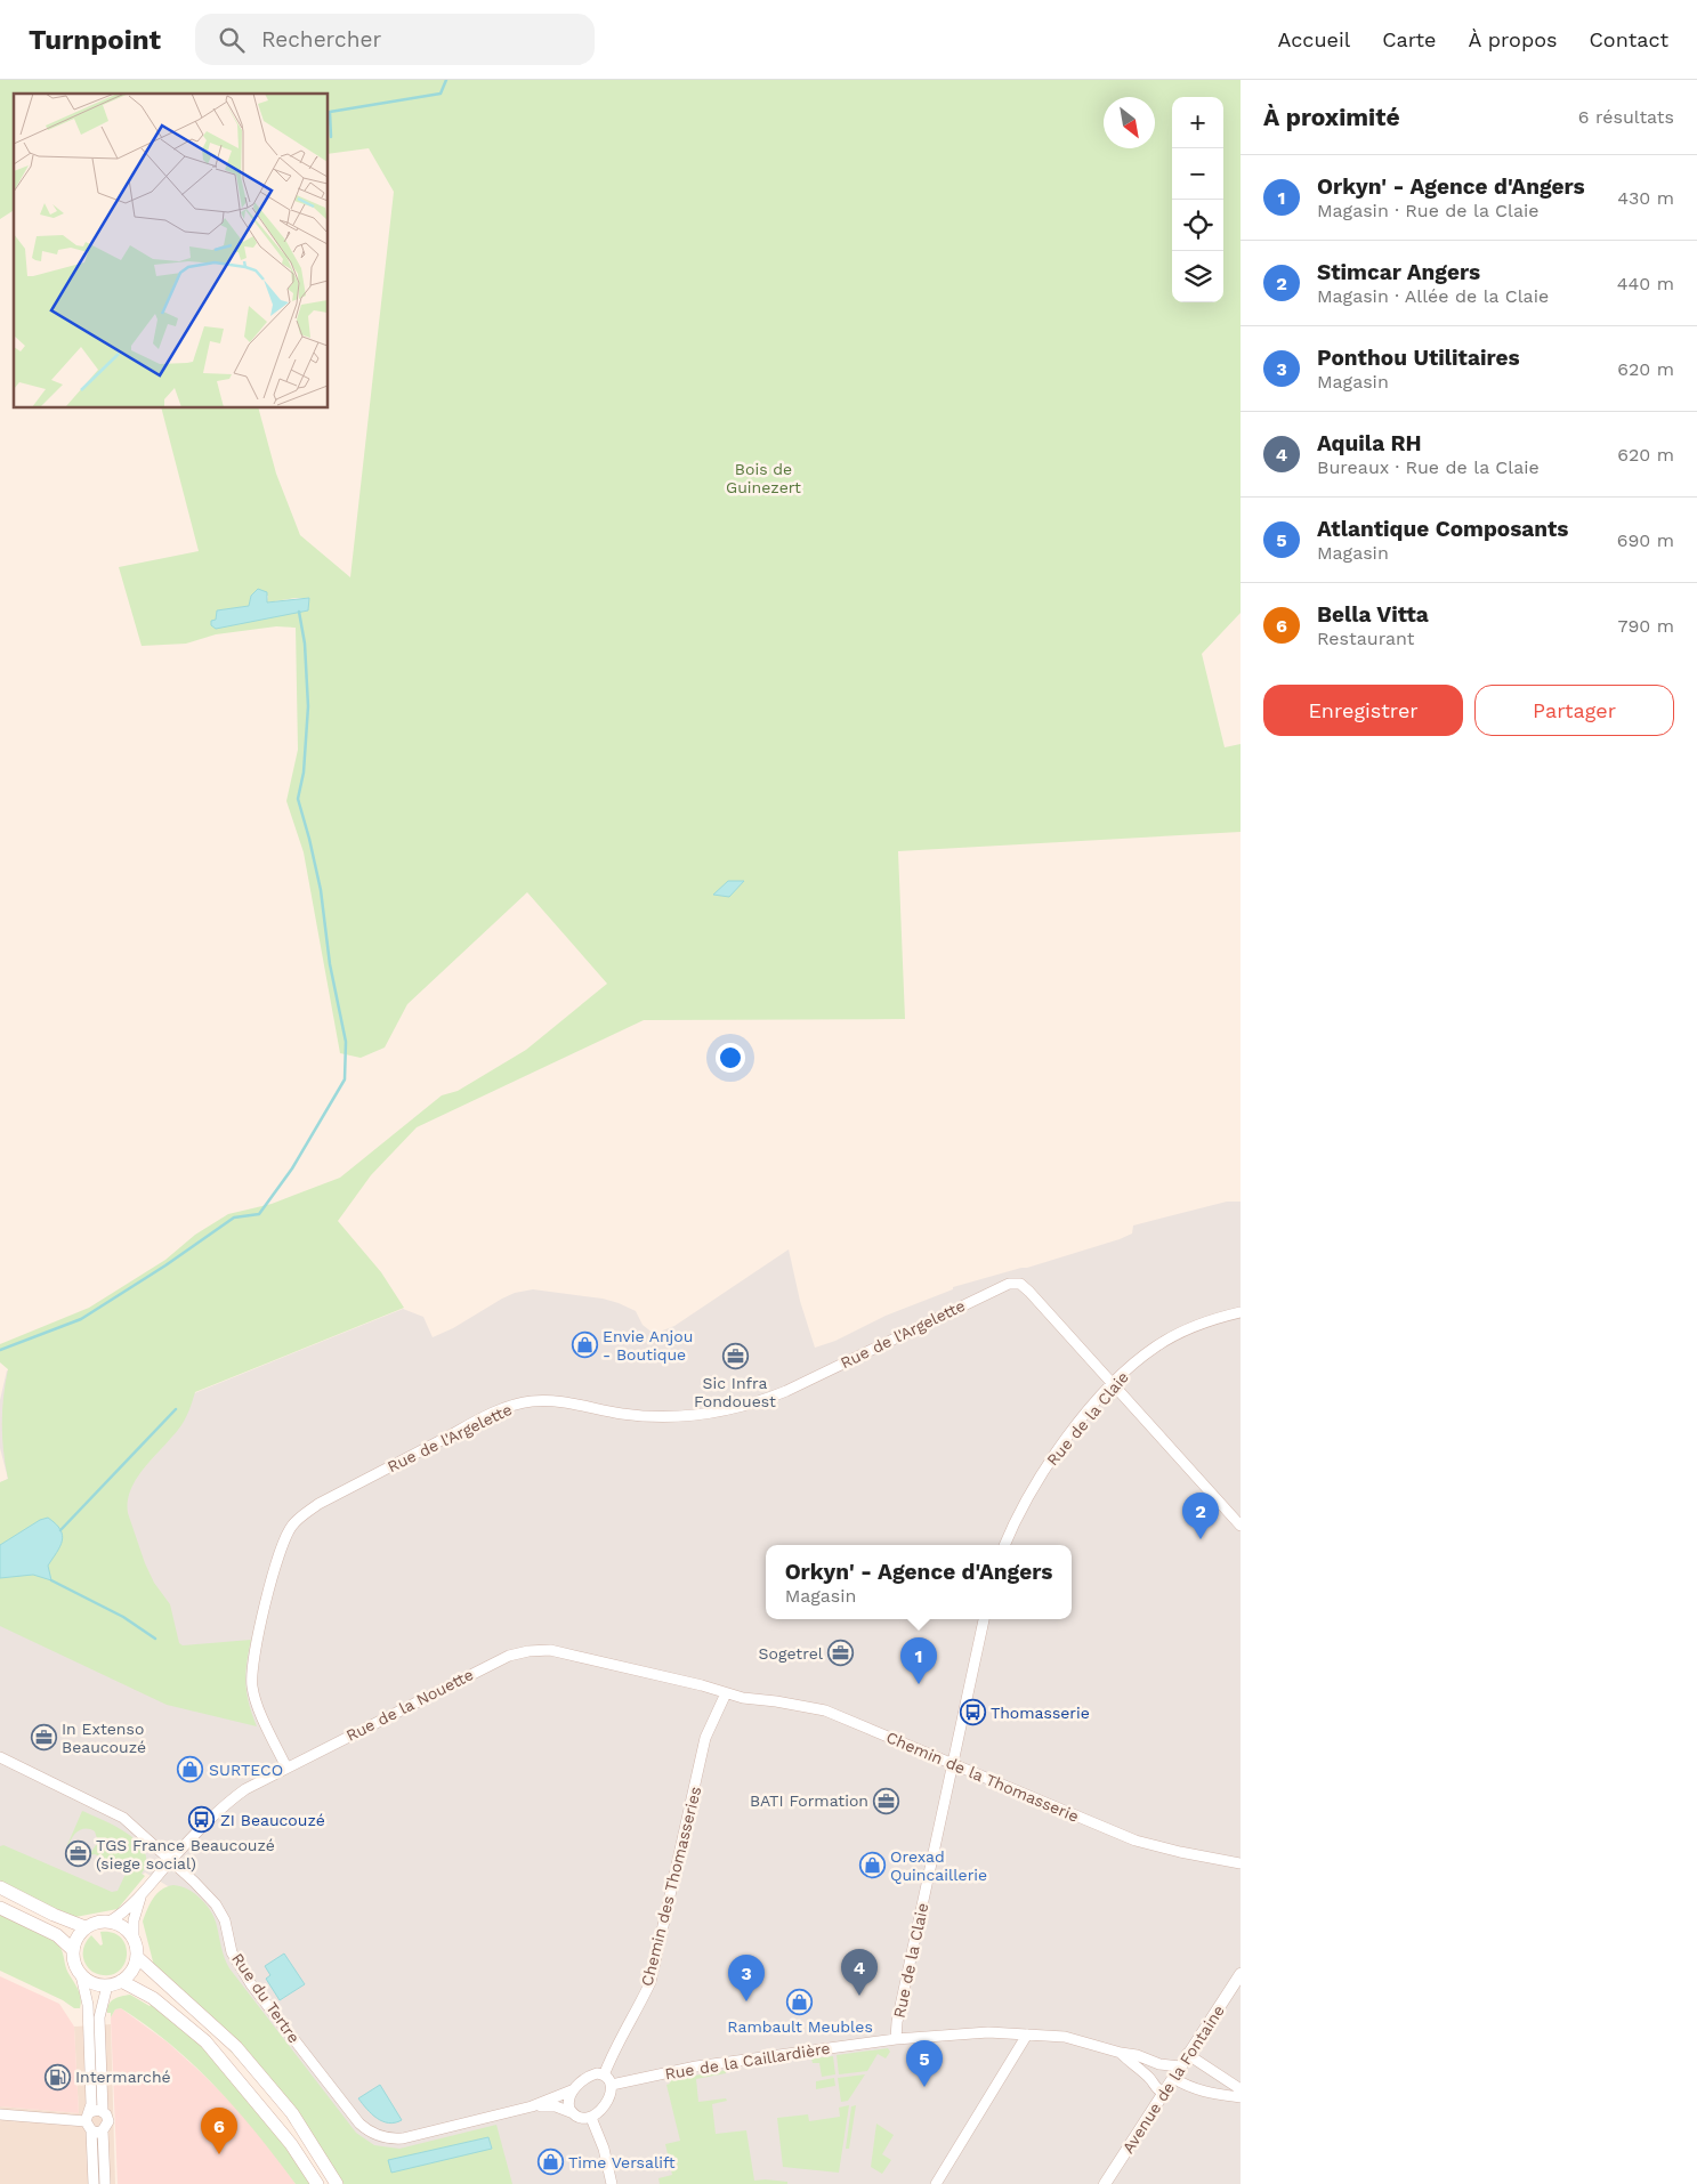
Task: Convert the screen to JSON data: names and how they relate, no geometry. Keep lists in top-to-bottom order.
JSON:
{
  "streets": {
    "street": [
      "Rue de l'Argelette",
      "Rue de la Claie",
      "Rue de la Nouette",
      "Chemin de la Thomasserie",
      "Chemin des Thomasseries",
      "Rue du Tertre",
      "Rue de la Caillardière",
      "Avenue de la Fontaine"
    ]
  },
  "crossings": [
    ["Rue de l'Argelette", "Rue de la Claie"],
    ["Rue de l'Argelette", "Rue de la Nouette"],
    ["Rue de la Claie", "Chemin de la Thomasserie"],
    ["Rue de la Claie", "Rue de la Caillardière"],
    ["Rue de la Nouette", "Chemin de la Thomasserie"],
    ["Rue de la Nouette", "Chemin des Thomasseries"],
    ["Rue de la Nouette", "Rue du Tertre"],
    ["Chemin de la Thomasserie", "Chemin des Thomasseries"],
    ["Chemin des Thomasseries", "Rue du Tertre"],
    ["Chemin des Thomasseries", "Rue de la Caillardière"],
    ["Rue du Tertre", "Rue de la Caillardière"],
    ["Rue de la Caillardière", "Avenue de la Fontaine"]
  ],
  "parks": ["Bois de Guinezert"],
  "places": {
    "shop": [
      "Envie Anjou - Boutique",
      "SURTECO",
      "Orexad Quincaillerie",
      "Rambault Meubles",
      "Time Versalift"
    ],
    "office": [
      "Sic Infra Fondouest",
      "Sogetrel",
      "In Extenso Beaucouzé",
      "BATI Formation",
      "TGS France Beaucouzé (siege social)"
    ],
    "bus stop": ["Thomasserie", "ZI Beaucouzé"],
    "fuel station": ["Intermarché"]
  },
  "north": "bottom right",
  "page": {
    "header": "Turnpoint",
    "search": "Rechercher",
    "nav": [
      "Accueil",
      "Carte",
      "À propos",
      "Contact"
    ],
    "heading": ["À proximité", "6 résultats"],
    "map_buttons": ["+", "−"],
    "list": [
      {
        "mark": "1",
        "name": "Orkyn' - Agence d'Angers",
        "note": "Magasin · Rue de la Claie",
        "value": "430 m"
      },
      {
        "mark": "2",
        "name": "Stimcar Angers",
        "note": "Magasin · Allée de la Claie",
        "value": "440 m"
      },
      {
        "mark": "3",
        "name": "Ponthou Utilitaires",
        "note": "Magasin",
        "value": "620 m"
      },
      {
        "mark": "4",
        "name": "Aquila RH",
        "note": "Bureaux · Rue de la Claie",
        "value": "620 m"
      },
      {
        "mark": "5",
        "name": "Atlantique Composants",
        "note": "Magasin",
        "value": "690 m"
      },
      {
        "mark": "6",
        "name": "Bella Vitta",
        "note": "Restaurant",
        "value": "790 m"
      }
    ],
    "buttons": ["Enregistrer", "Partager"],
    "pins": [
      "2",
      "1",
      "4",
      "3",
      "5",
      "6"
    ],
    "popup": ["Orkyn' - Agence d'Angers", "Magasin"]
  }
}
